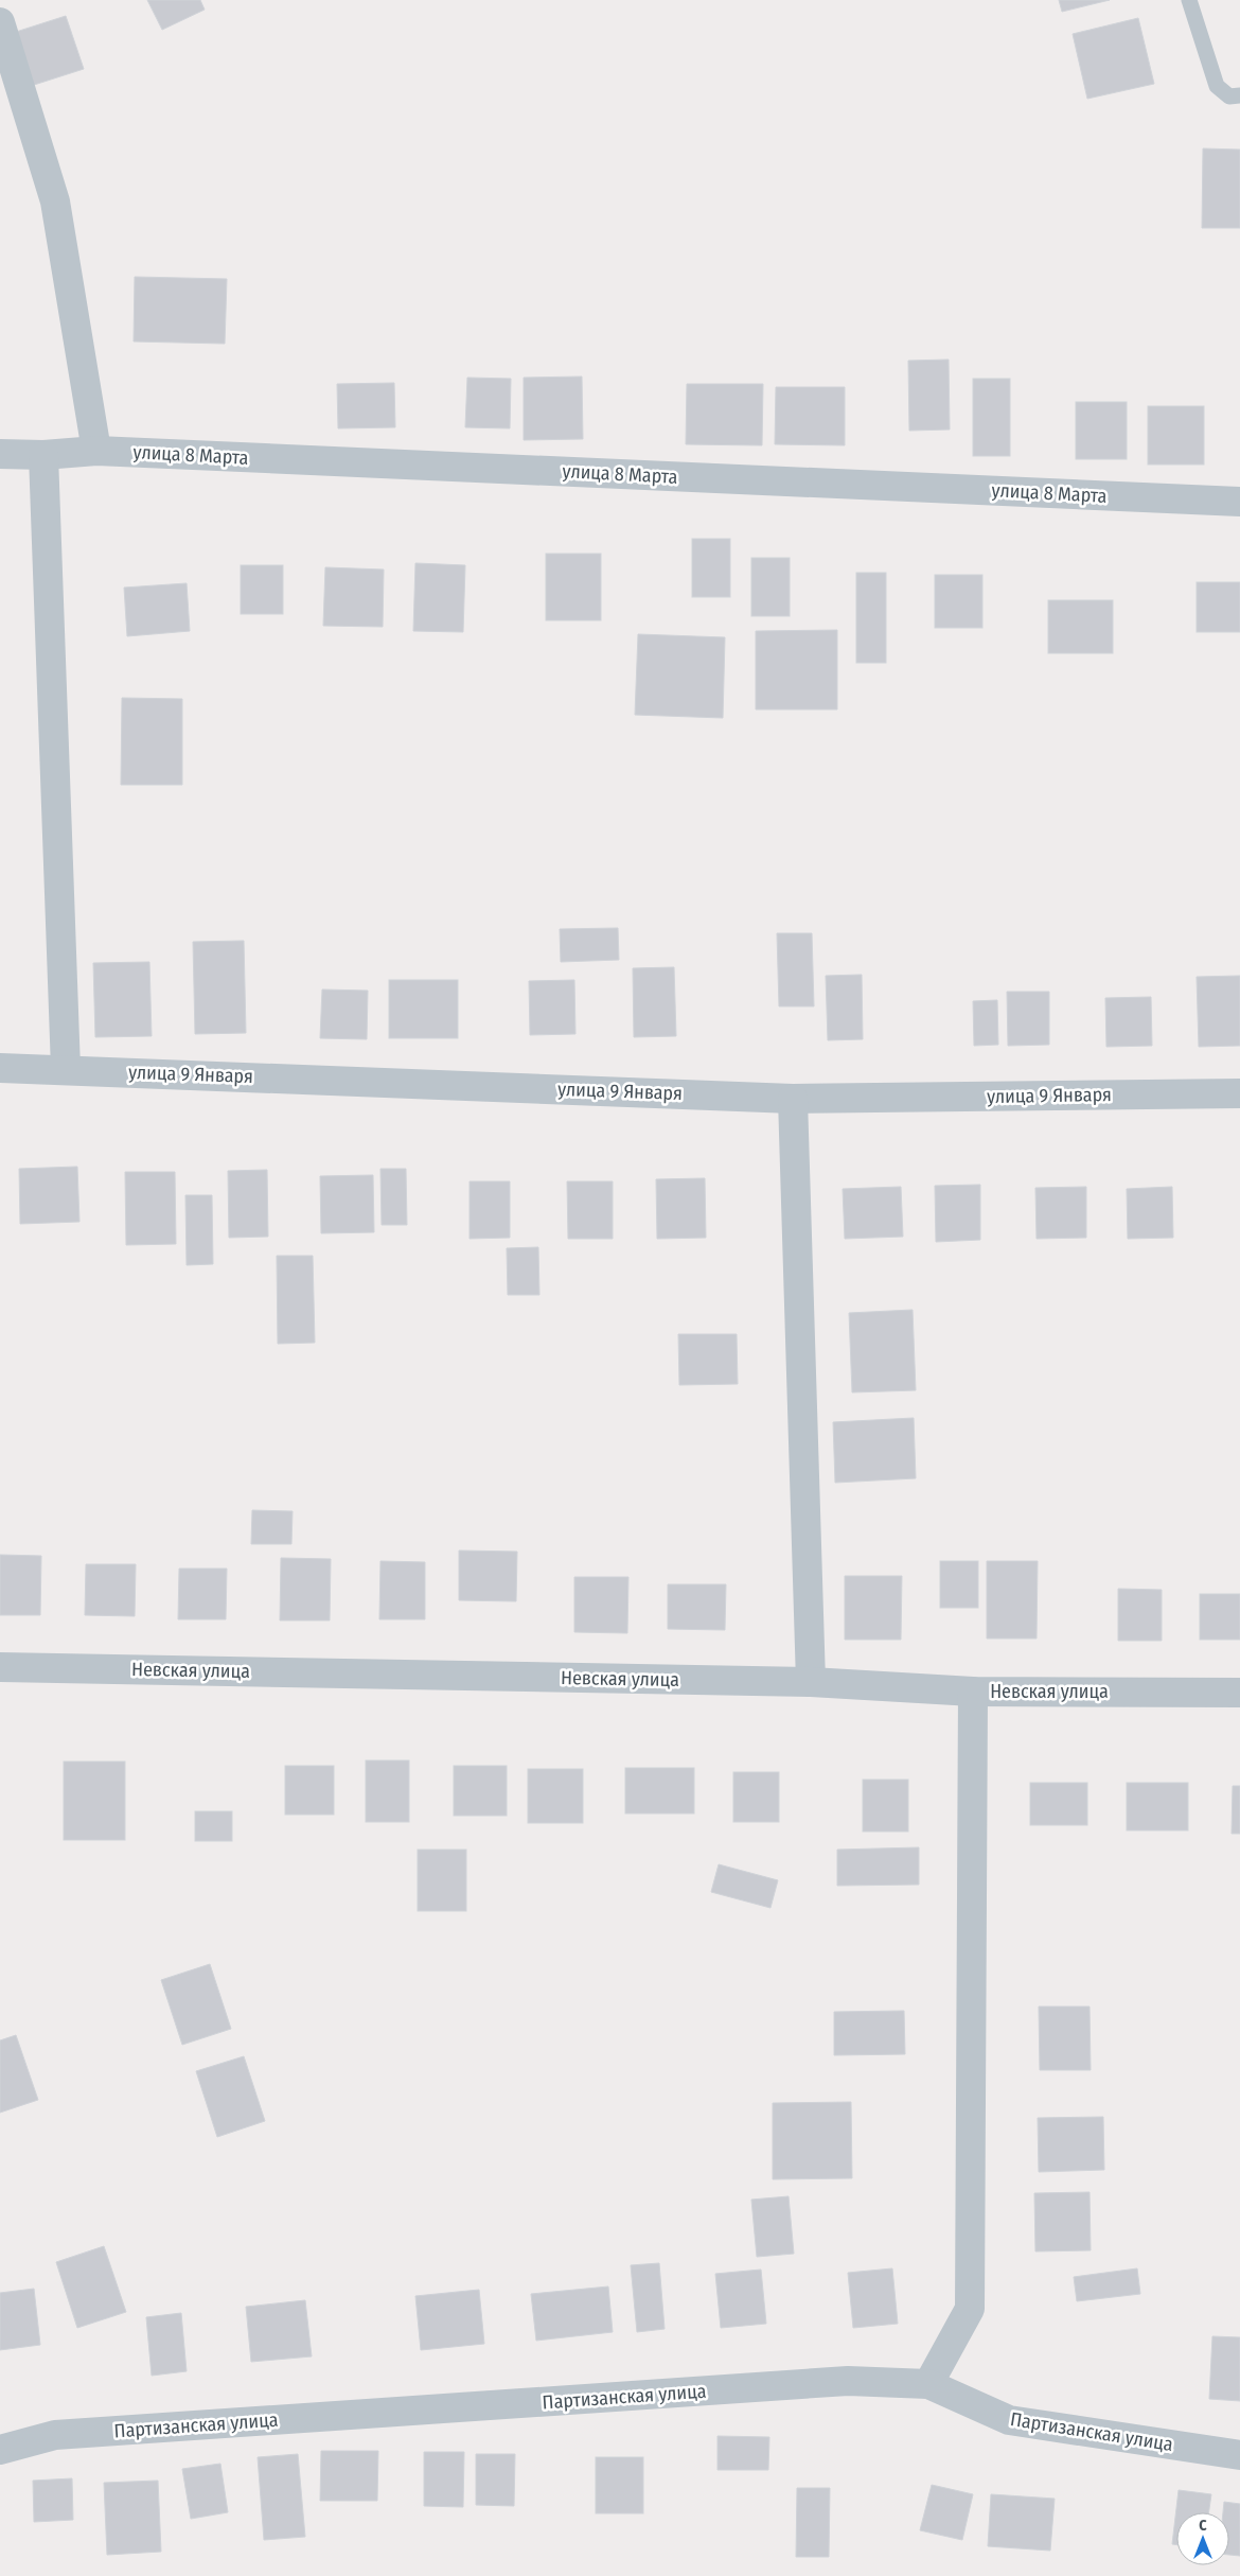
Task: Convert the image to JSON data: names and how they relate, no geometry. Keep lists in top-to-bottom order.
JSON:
{
  "streets": {
    "street": [
      "улица 8 Марта",
      "улица 9 Января",
      "Невская улица",
      "Партизанская улица"
    ]
  },
  "north": "top"
}
